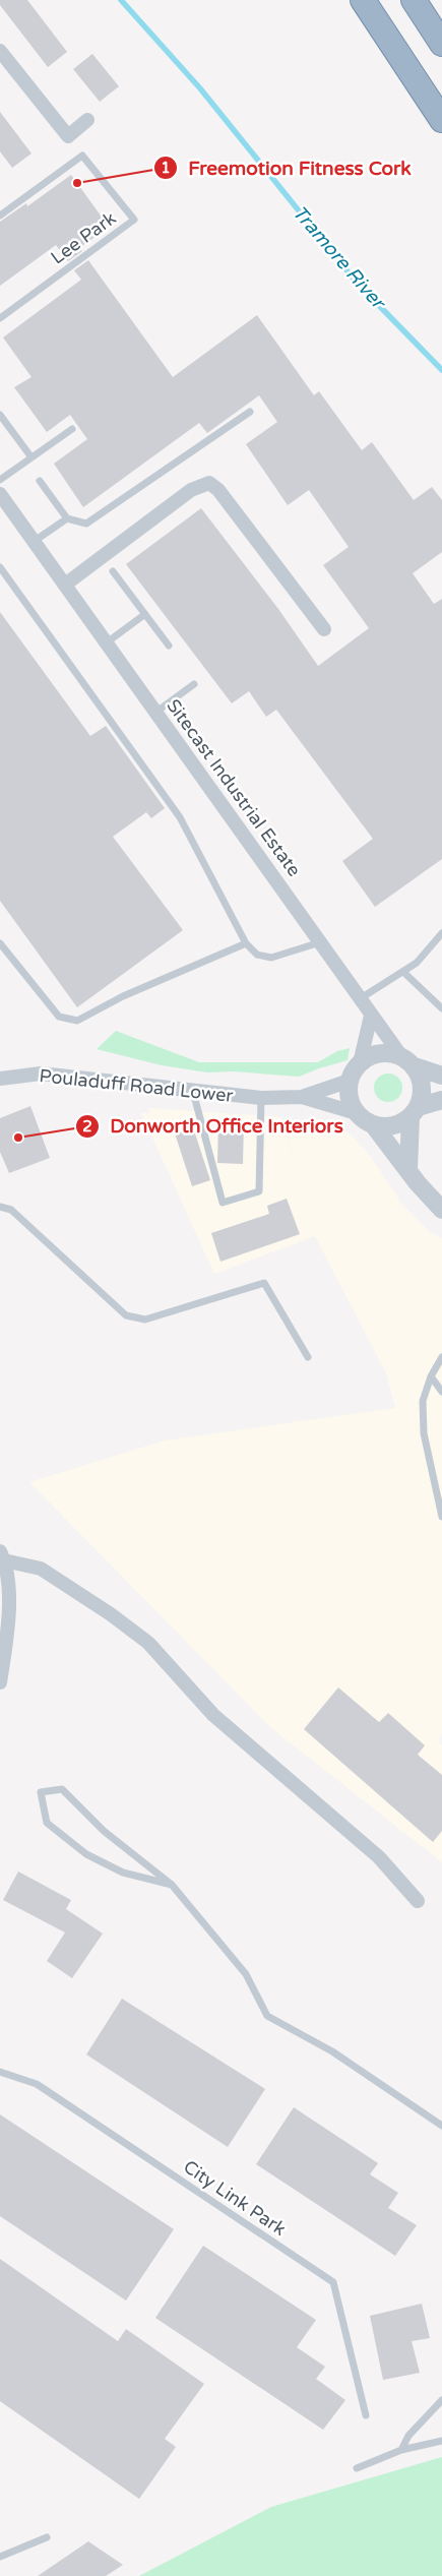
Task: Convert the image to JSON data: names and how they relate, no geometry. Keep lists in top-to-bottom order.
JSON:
{
  "streets": {
    "street": ["Sitecast Industrial Estate", "Pouladuff Road Lower"],
    "lane": ["Lee Park", "City Link Park"]
  },
  "crossings": [
    ["Sitecast Industrial Estate", "Pouladuff Road Lower"]
  ],
  "water": ["Tramore River"],
  "places": ["Freemotion Fitness Cork", "Donworth Office Interiors"]
}
